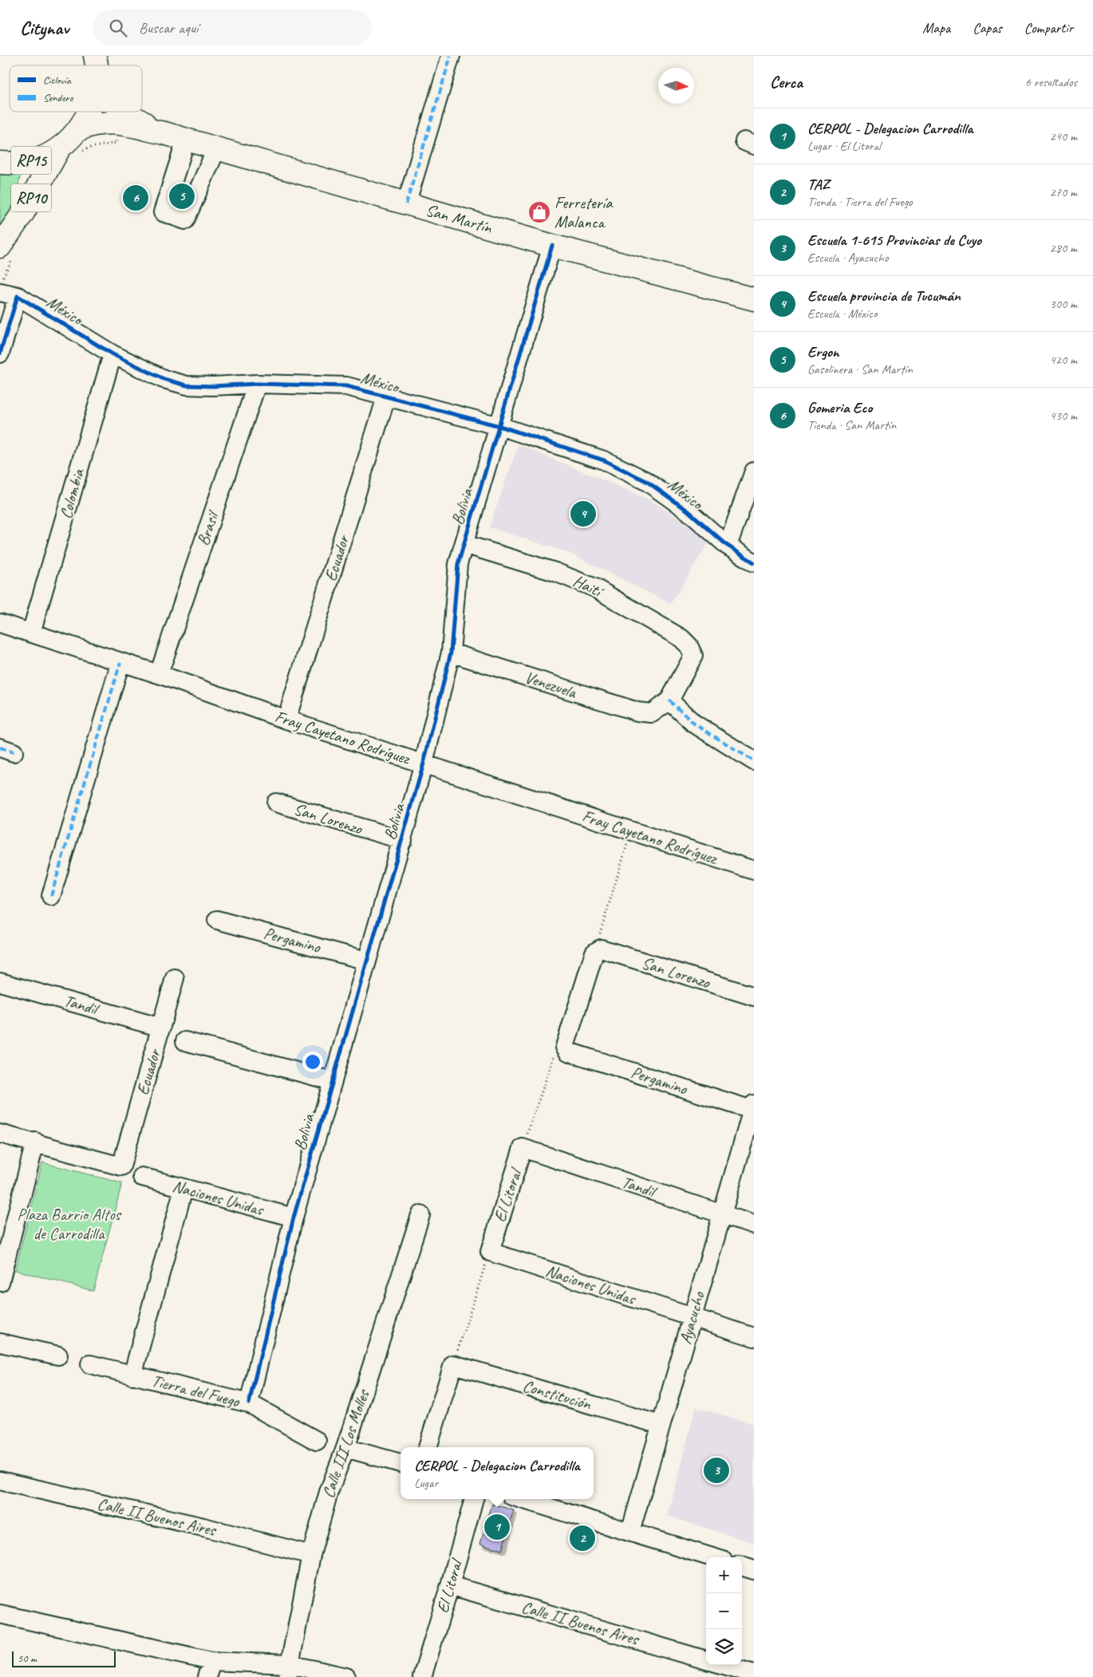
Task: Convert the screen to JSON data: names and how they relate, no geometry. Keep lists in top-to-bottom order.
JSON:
{
  "streets": {
    "main road": ["RP15", "RP10", "San Martín"],
    "street": [
      "México",
      "Colombia",
      "Bolivia",
      "Brasil",
      "Ecuador",
      "Haití",
      "Venezuela",
      "Fray Cayetano Rodríguez",
      "San Lorenzo",
      "Pergamino",
      "Tandil",
      "El Litoral",
      "Naciones Unidas",
      "Ayacucho",
      "Tierra del Fuego",
      "Constitución",
      "Calle III Los Molles",
      "Calle II Buenos Aires"
    ]
  },
  "crossings": [
    ["RP15", "San Martín"],
    ["RP10", "San Martín"],
    ["San Martín", "Bolivia"],
    ["México", "Colombia"],
    ["México", "Bolivia"],
    ["México", "Brasil"],
    ["México", "Ecuador"],
    ["Colombia", "Fray Cayetano Rodríguez"],
    ["Bolivia", "Haití"],
    ["Bolivia", "Venezuela"],
    ["Bolivia", "Fray Cayetano Rodríguez"],
    ["Bolivia", "San Lorenzo"],
    ["Bolivia", "Pergamino"],
    ["Bolivia", "Naciones Unidas"],
    ["Bolivia", "Tierra del Fuego"],
    ["Brasil", "Fray Cayetano Rodríguez"],
    ["Ecuador", "Fray Cayetano Rodríguez"],
    ["Ecuador", "Tandil"],
    ["Haití", "Venezuela"],
    ["Pergamino", "El Litoral"],
    ["Pergamino", "Ayacucho"],
    ["Tandil", "El Litoral"],
    ["Tandil", "Ayacucho"],
    ["El Litoral", "Naciones Unidas"],
    ["El Litoral", "Calle II Buenos Aires"],
    ["Naciones Unidas", "Ayacucho"],
    ["Ayacucho", "Constitución"],
    ["Calle III Los Molles", "Calle II Buenos Aires"]
  ],
  "parks": ["Plaza Barrio Altos de Carrodilla"],
  "places": {
    "shop": ["Ferretería Malanca"]
  },
  "legend": ["Ciclovía", "Sendero"],
  "scale_bar": "50 m",
  "north": "right",
  "page": {
    "header": "Citynav",
    "search": "Buscar aquí",
    "nav": ["Mapa", "Capas", "Compartir"],
    "heading": ["Cerca", "6 resultados"],
    "list": [
      {
        "mark": "1",
        "name": "CERPOL - Delegacion Carrodilla",
        "note": "Lugar · El Litoral",
        "value": "240 m"
      },
      {
        "mark": "2",
        "name": "TAZ",
        "note": "Tienda · Tierra del Fuego",
        "value": "270 m"
      },
      {
        "mark": "3",
        "name": "Escuela 1-615 Provincias de Cuyo",
        "note": "Escuela · Ayacucho",
        "value": "280 m"
      },
      {
        "mark": "4",
        "name": "Escuela provincia de Tucumán",
        "note": "Escuela · México",
        "value": "300 m"
      },
      {
        "mark": "5",
        "name": "Ergon",
        "note": "Gasolinera · San Martín",
        "value": "420 m"
      },
      {
        "mark": "6",
        "name": "Gomeria Eco",
        "note": "Tienda · San Martín",
        "value": "430 m"
      }
    ],
    "pins": [
      "5",
      "6",
      "4",
      "3",
      "1",
      "2"
    ],
    "popup": ["CERPOL - Delegacion Carrodilla", "Lugar"],
    "map_buttons": ["+", "−"],
    "scale": "50 m"
  }
}
